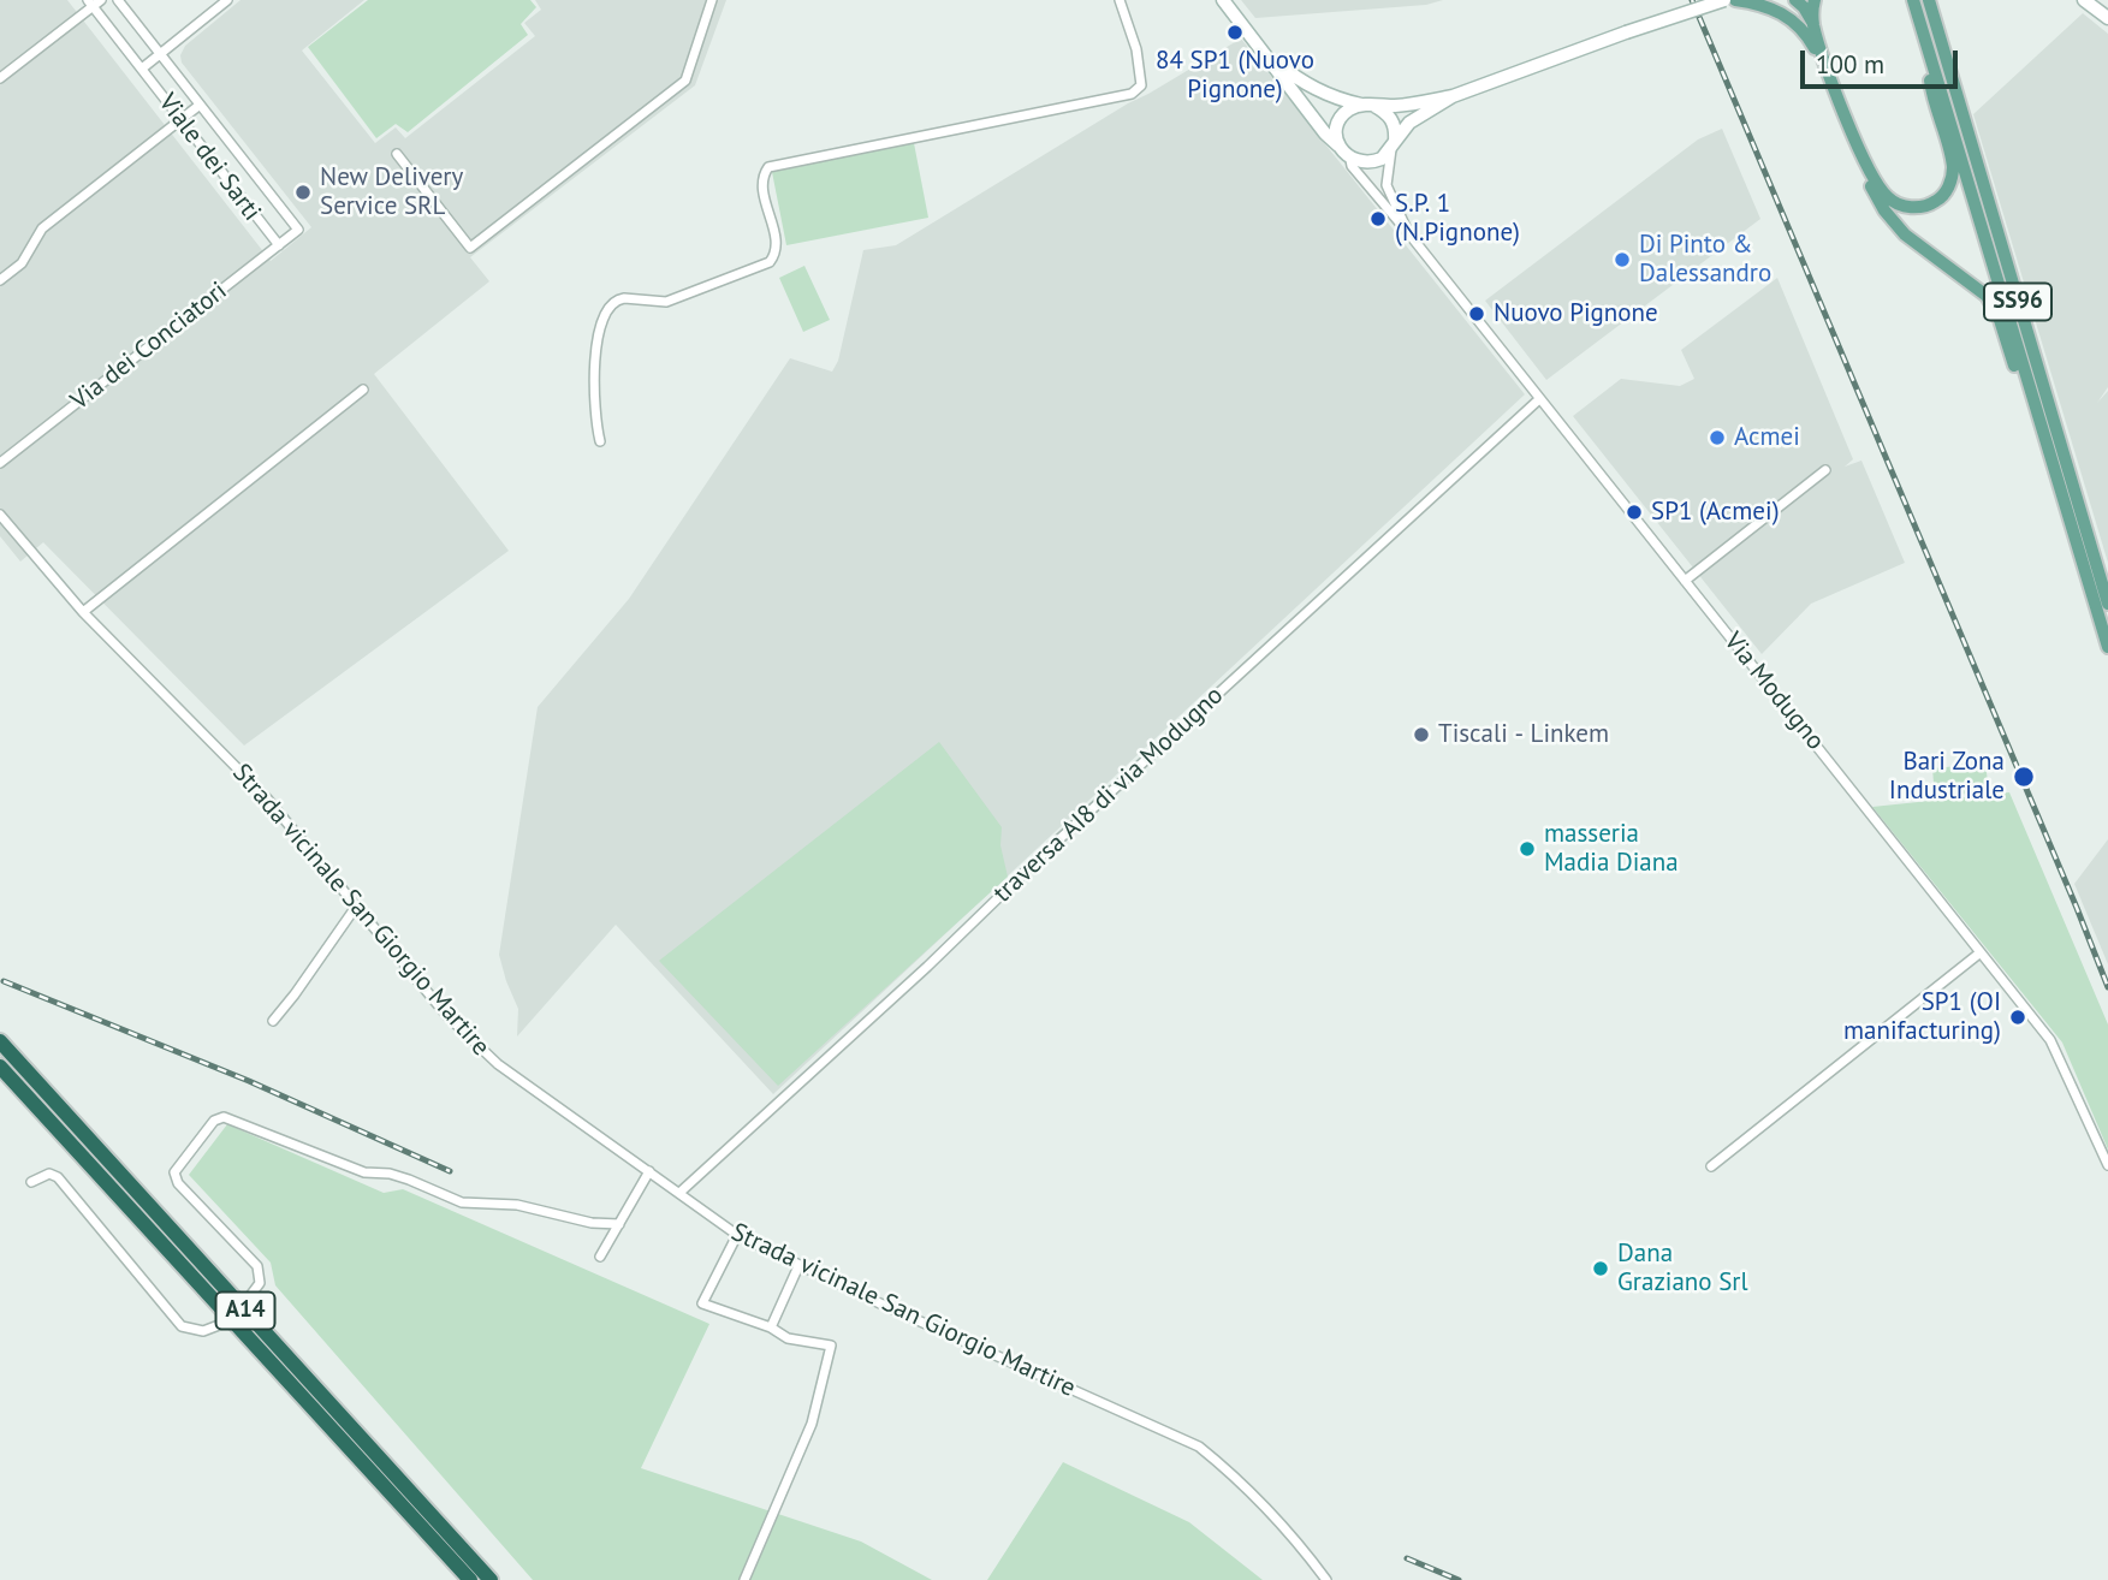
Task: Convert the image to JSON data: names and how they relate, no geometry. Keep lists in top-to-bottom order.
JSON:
{
  "streets": {
    "highway": ["A14"],
    "main road": ["SS96"],
    "street": [
      "Viale dei Sarti",
      "Via dei Conciatori",
      "Via Modugno",
      "traversa AI8 di via Modugno",
      "Strada vicinale San Giorgio Martire"
    ]
  },
  "crossings": [
    ["Viale dei Sarti", "Via dei Conciatori"],
    ["Via Modugno", "traversa AI8 di via Modugno"],
    ["traversa AI8 di via Modugno", "Strada vicinale San Giorgio Martire"]
  ],
  "places": [
    "84 SP1 (Nuovo Pignone)",
    "New Delivery Service SRL",
    "S.P. 1 (N.Pignone)",
    "Di Pinto & Dalessandro",
    "Nuovo Pignone",
    "Acmei",
    "SP1 (Acmei)",
    "Tiscali - Linkem",
    "Bari Zona Industriale",
    "masseria Madia Diana",
    "SP1 (OI manifacturing)",
    "Dana Graziano Srl"
  ],
  "scale_bar": "100 m"
}
